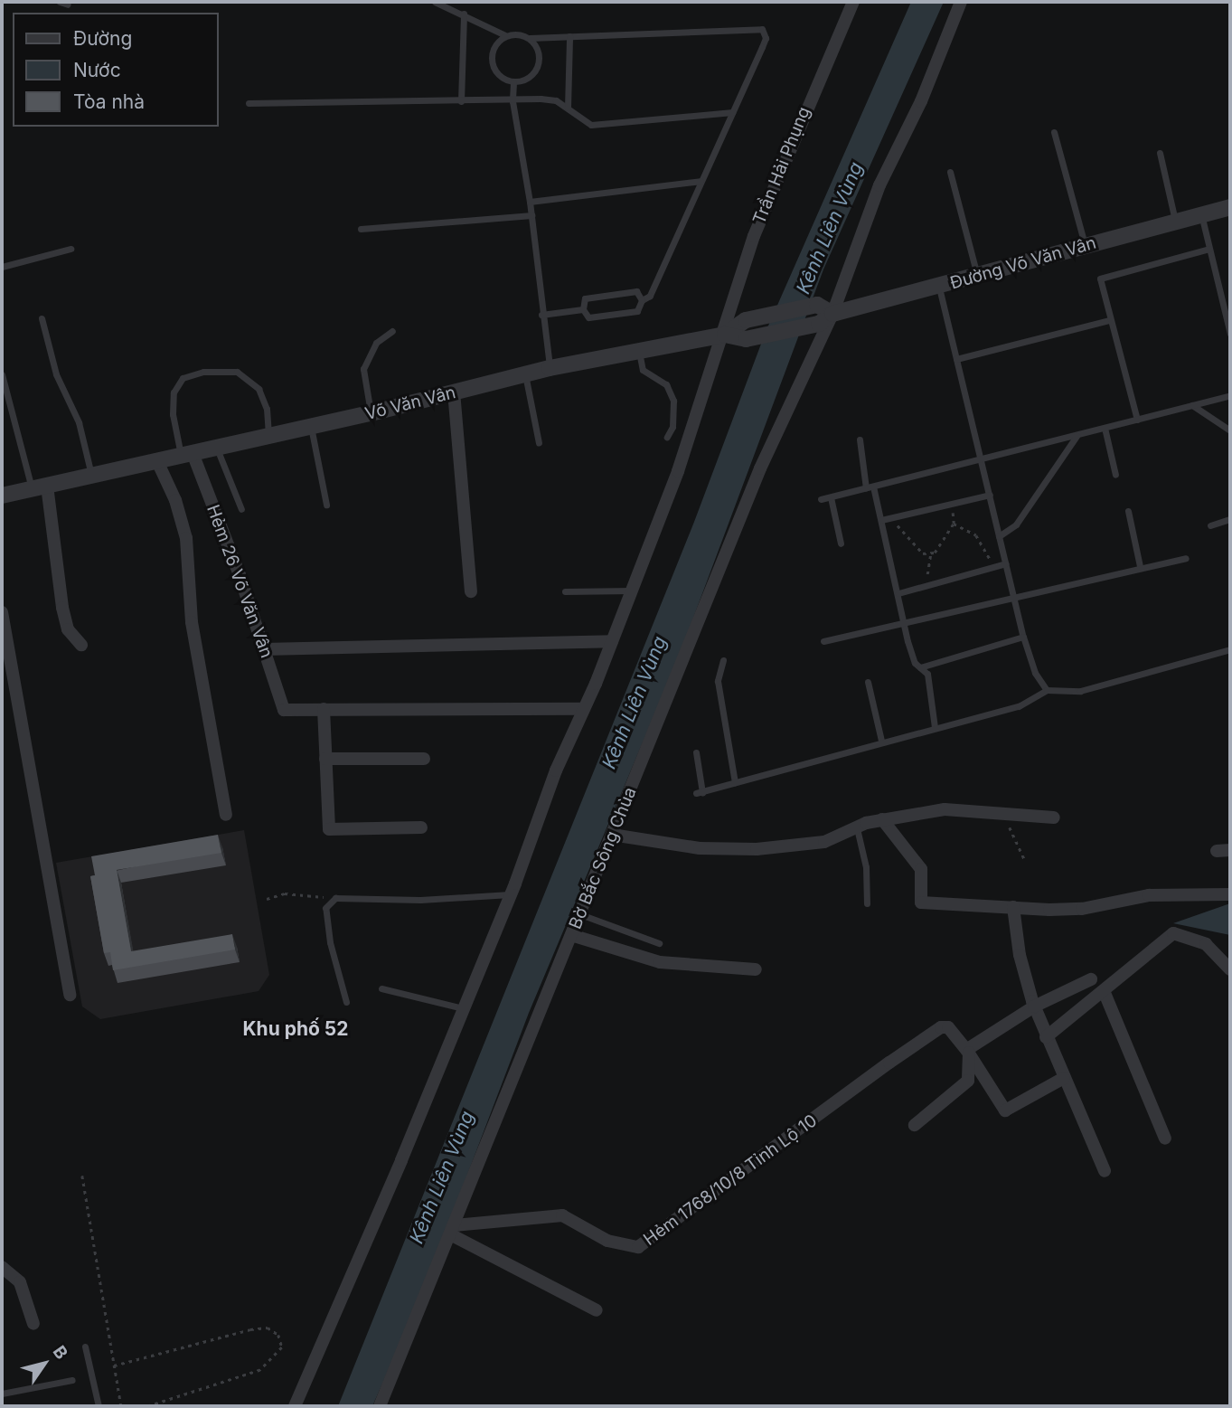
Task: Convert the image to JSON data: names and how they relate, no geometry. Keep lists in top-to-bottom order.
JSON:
{
  "streets": {
    "street": [
      "Trần Hải Phụng",
      "Đường Võ Văn Vân",
      "Võ Văn Vân",
      "Hẻm 26 Võ Văn Vân",
      "Bờ Bắc Sông Chùa",
      "Hẻm 1768/10/8 Tỉnh Lộ 10"
    ]
  },
  "crossings": [
    ["Trần Hải Phụng", "Võ Văn Vân"],
    ["Đường Võ Văn Vân", "Võ Văn Vân"],
    ["Đường Võ Văn Vân", "Bờ Bắc Sông Chùa"],
    ["Võ Văn Vân", "Hẻm 26 Võ Văn Vân"],
    ["Bờ Bắc Sông Chùa", "Hẻm 1768/10/8 Tỉnh Lộ 10"]
  ],
  "districts": ["Khu phố 52"],
  "water": ["Kênh Liên Vùng"],
  "legend": ["Đường", "Nước", "Tòa nhà"],
  "north": "top right"
}
